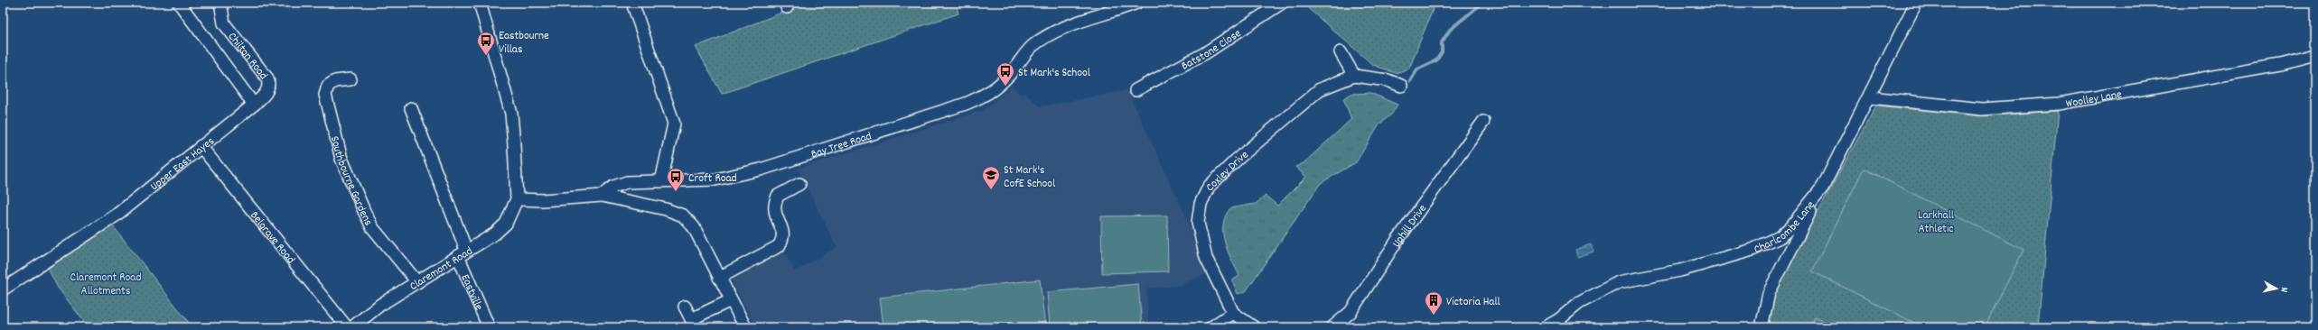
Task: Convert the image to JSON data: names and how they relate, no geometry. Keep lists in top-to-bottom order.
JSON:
{
  "streets": {
    "street": [
      "Batstone Close",
      "Chilton Road",
      "Woolley Lane",
      "Bay Tree Road",
      "Upper East Hayes",
      "Coxley Drive",
      "Southbourne Gardens",
      "Charlcombe Lane",
      "Uphill Drive",
      "Belgrave Road",
      "Claremont Road",
      "Eastville"
    ]
  },
  "crossings": [
    ["Chilton Road", "Upper East Hayes"],
    ["Woolley Lane", "Charlcombe Lane"],
    ["Bay Tree Road", "Claremont Road"],
    ["Upper East Hayes", "Belgrave Road"],
    ["Southbourne Gardens", "Claremont Road"],
    ["Claremont Road", "Eastville"]
  ],
  "parks": ["Larkhall Athletic", "Claremont Road Allotments"],
  "places": {
    "bus stop": ["Eastbourne Villas", "St Mark's School", "Croft Road"],
    "school or university": ["St Mark's CofE School"],
    "building": ["Victoria Hall"]
  },
  "north": "right"
}
